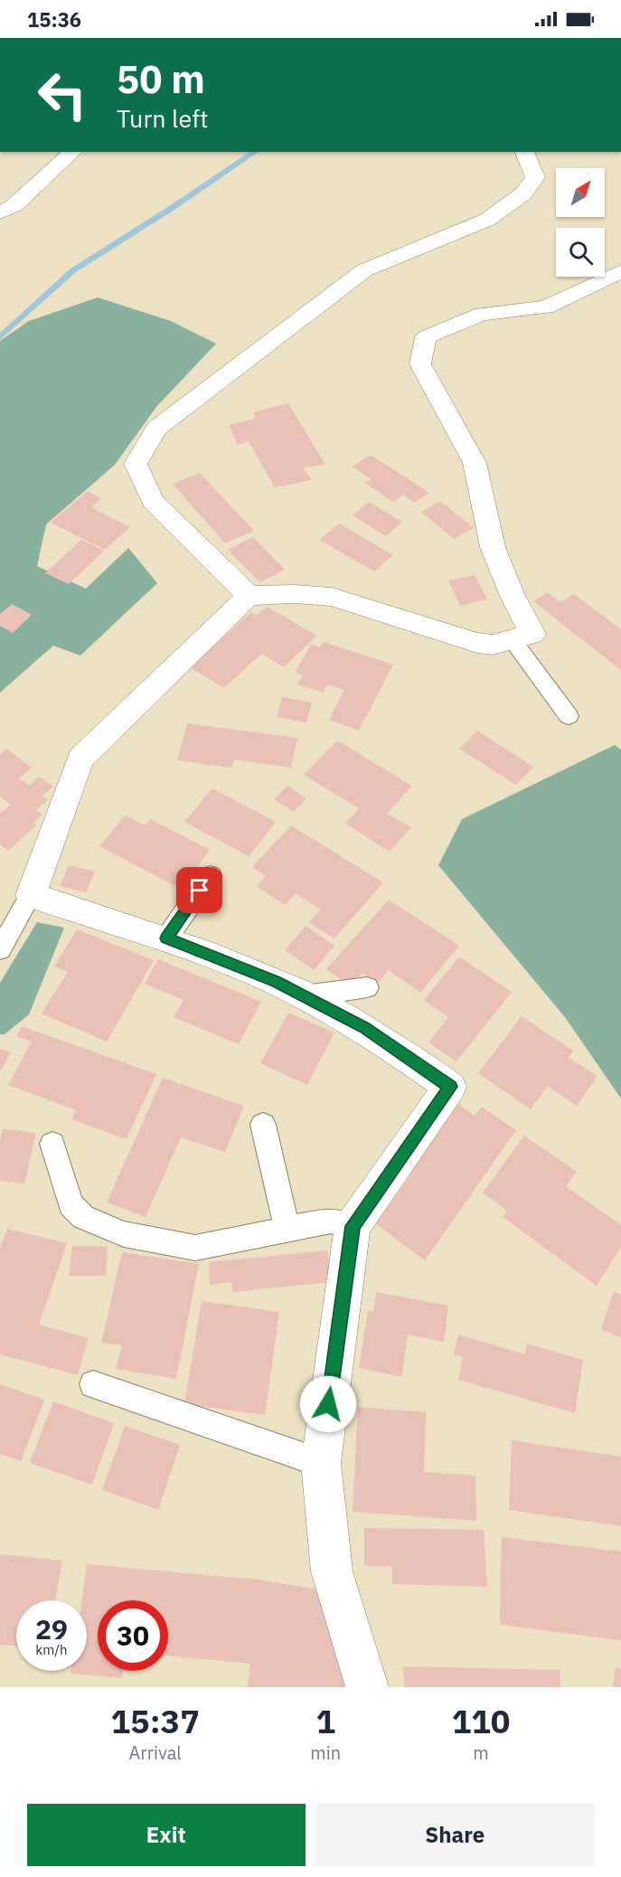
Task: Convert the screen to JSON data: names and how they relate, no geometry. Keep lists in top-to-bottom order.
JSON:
{
  "north": "top right",
  "page": {
    "status": "15:36",
    "turn": ["50 m", "Turn left"],
    "speed": "29 km/h",
    "limit": "30",
    "eta": [
      "15:37",
      "Arrival",
      "1",
      "min",
      "110",
      "m"
    ],
    "buttons": ["Exit", "Share"]
  }
}
